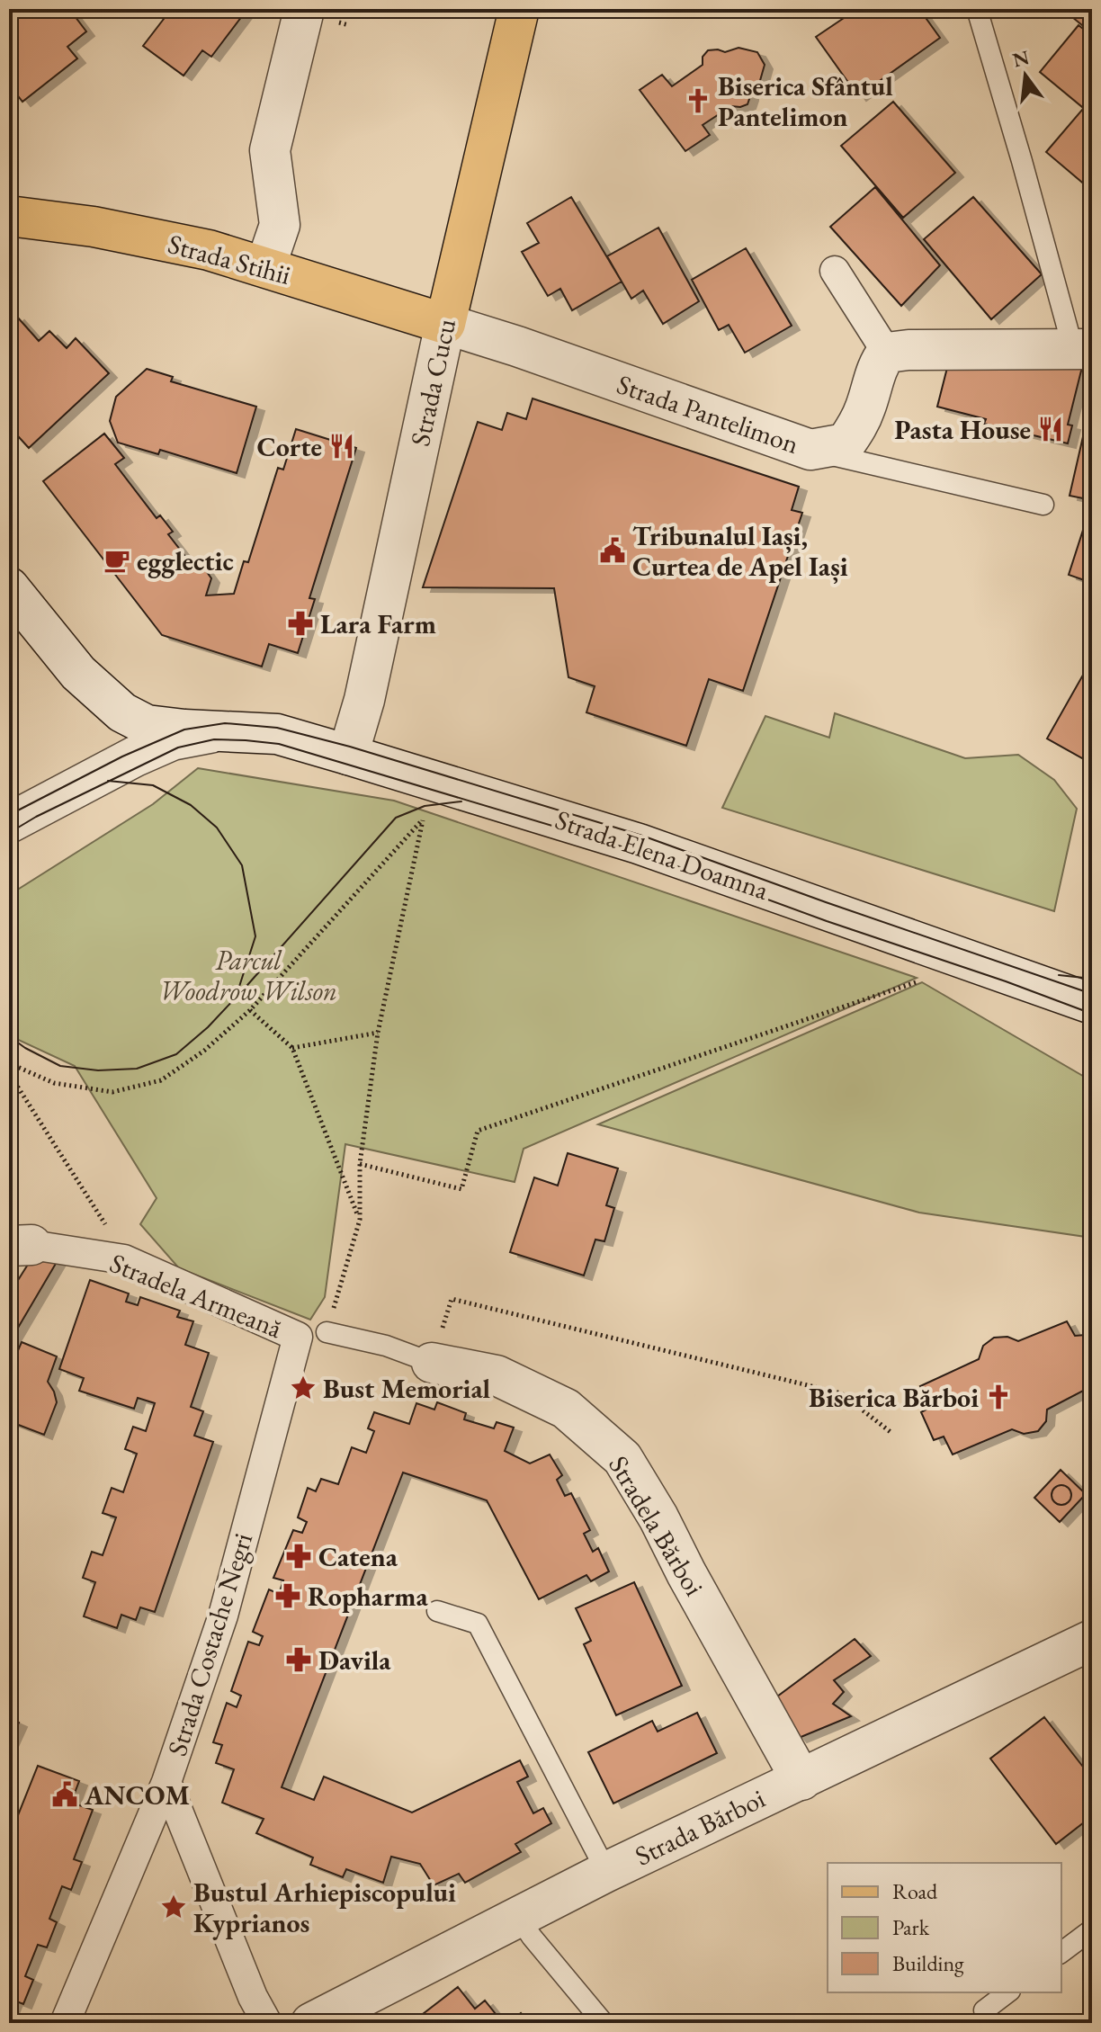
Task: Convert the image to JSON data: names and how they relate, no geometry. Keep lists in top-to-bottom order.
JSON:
{
  "streets": {
    "main road": ["Strada Stihii", "Strada Cucu"],
    "street": [
      "Strada Pantelimon",
      "Strada Elena Doamna",
      "Stradela Armeană",
      "Stradela Bărboi",
      "Strada Costache Negri",
      "Strada Bărboi"
    ]
  },
  "crossings": [
    ["Strada Stihii", "Strada Cucu"],
    ["Strada Stihii", "Strada Pantelimon"],
    ["Strada Cucu", "Strada Pantelimon"],
    ["Strada Cucu", "Strada Elena Doamna"],
    ["Stradela Armeană", "Strada Costache Negri"],
    ["Stradela Bărboi", "Strada Bărboi"]
  ],
  "parks": ["Parcul Woodrow Wilson"],
  "places": {
    "church": ["Biserica Sfântul Pantelimon", "Biserica Bărboi"],
    "restaurant": ["Pasta House", "Corte"],
    "public building": ["Tribunalul Iași, Curtea de Apel Iași", "ANCOM"],
    "cafe": ["egglectic"],
    "pharmacy": [
      "Lara Farm",
      "Catena",
      "Ropharma",
      "Davila"
    ],
    "place": ["Bust Memorial", "Bustul Arhiepiscopului Kyprianos"]
  },
  "legend": ["Road", "Park", "Building"],
  "north": "top"
}
